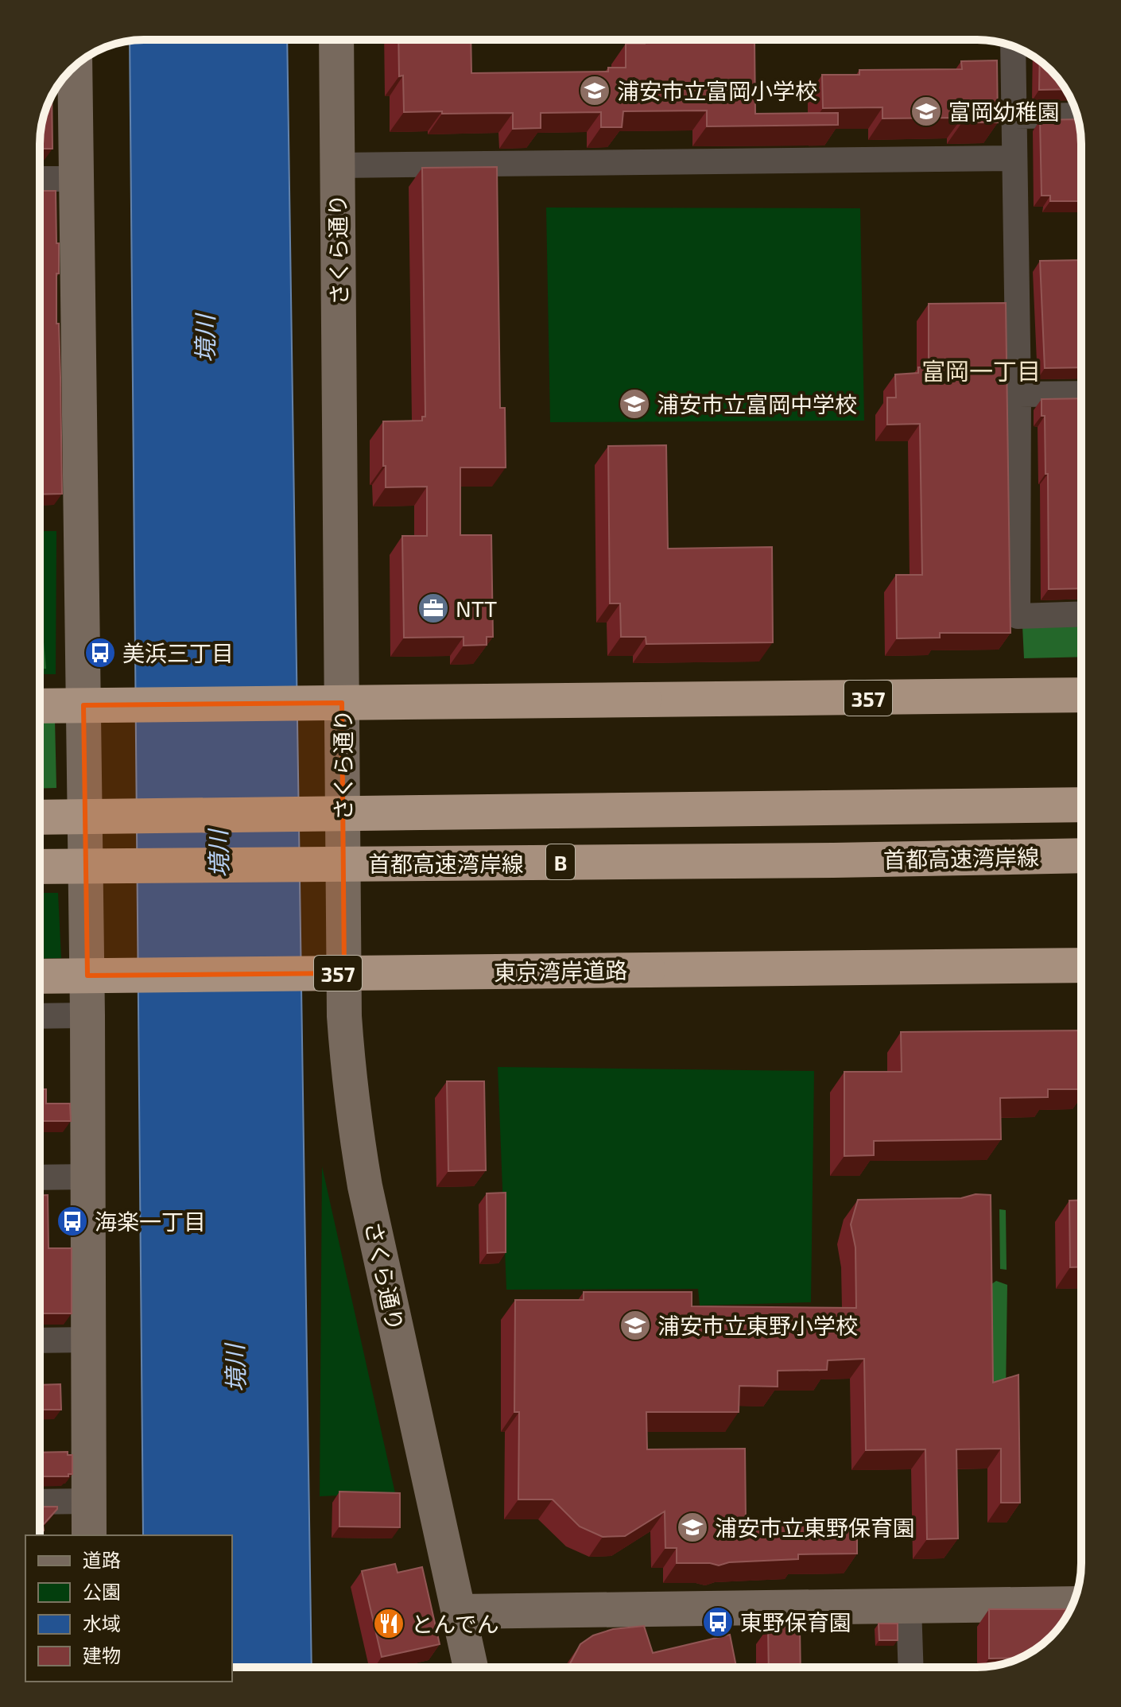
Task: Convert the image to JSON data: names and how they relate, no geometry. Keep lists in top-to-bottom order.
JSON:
{
  "streets": {
    "highway": [
      "357",
      "首都高速湾岸線",
      "B",
      "東京湾岸道路"
    ],
    "street": ["さくら通り"]
  },
  "districts": ["富岡一丁目"],
  "water": ["境川"],
  "places": {
    "school or university": [
      "浦安市立富岡小学校",
      "富岡幼稚園",
      "浦安市立富岡中学校",
      "浦安市立東野小学校",
      "浦安市立東野保育園"
    ],
    "office": ["NTT"],
    "bus stop": ["美浜三丁目", "海楽一丁目", "東野保育園"],
    "restaurant": ["とんでん"]
  },
  "legend": [
    "道路",
    "公園",
    "水域",
    "建物"
  ]
}
